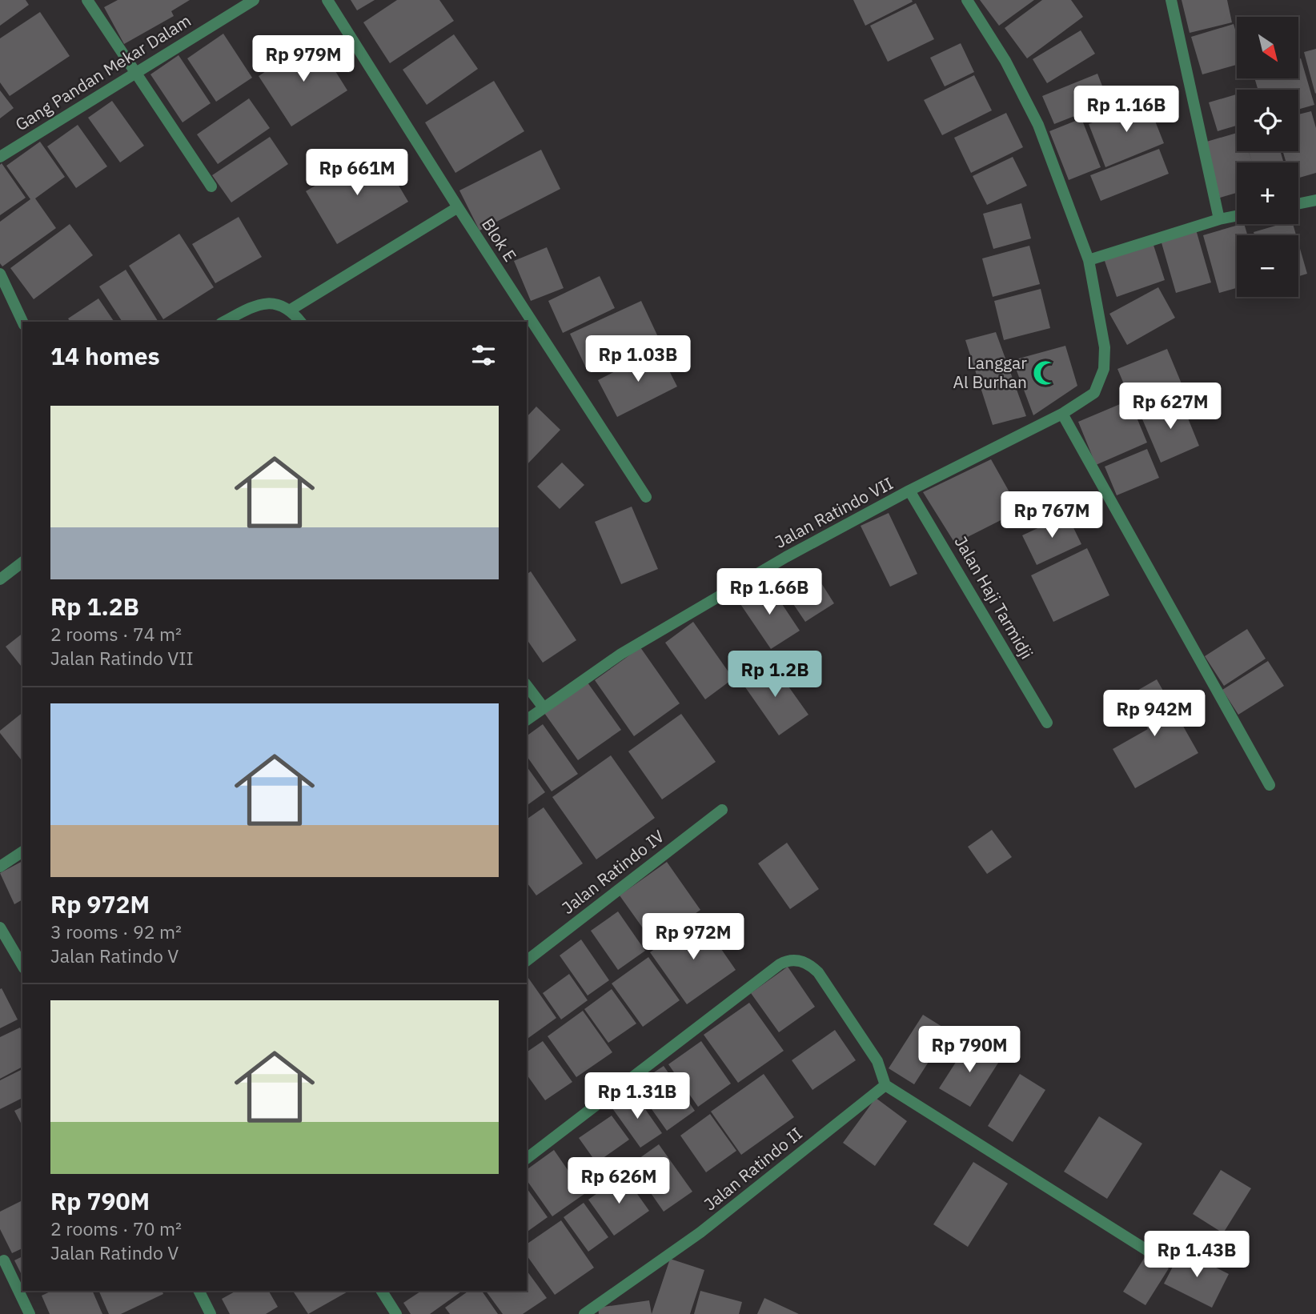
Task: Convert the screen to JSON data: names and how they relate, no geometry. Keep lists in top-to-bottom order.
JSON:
{
  "streets": {
    "street": [
      "Gang Pandan Mekar Dalam",
      "Blok E",
      "Jalan Ratindo VII",
      "Jalan Haji Tarmidji",
      "Jalan Ratindo IV",
      "Jalan Ratindo II"
    ]
  },
  "crossings": [
    ["Jalan Ratindo VII", "Jalan Haji Tarmidji"]
  ],
  "places": {
    "mosque": ["Langgar Al Burhan"]
  },
  "north": "bottom right",
  "page": {
    "map_buttons": ["+", "−"],
    "price": [
      "Rp 979M",
      "Rp 1.16B",
      "Rp 661M",
      "Rp 1.03B",
      "Rp 627M",
      "Rp 767M",
      "Rp 1.66B",
      "Rp 1.2B",
      "Rp 942M",
      "Rp 972M",
      "Rp 790M",
      "Rp 1.31B",
      "Rp 626M",
      "Rp 1.43B"
    ],
    "heading": "14 homes",
    "list": [
      {
        "name": "Rp 1.2B",
        "note": "2 rooms · 74 m² · Jalan Ratindo VII"
      },
      {
        "name": "Rp 972M",
        "note": "3 rooms · 92 m² · Jalan Ratindo V"
      },
      {
        "name": "Rp 790M",
        "note": "2 rooms · 70 m² · Jalan Ratindo V"
      }
    ]
  }
}
